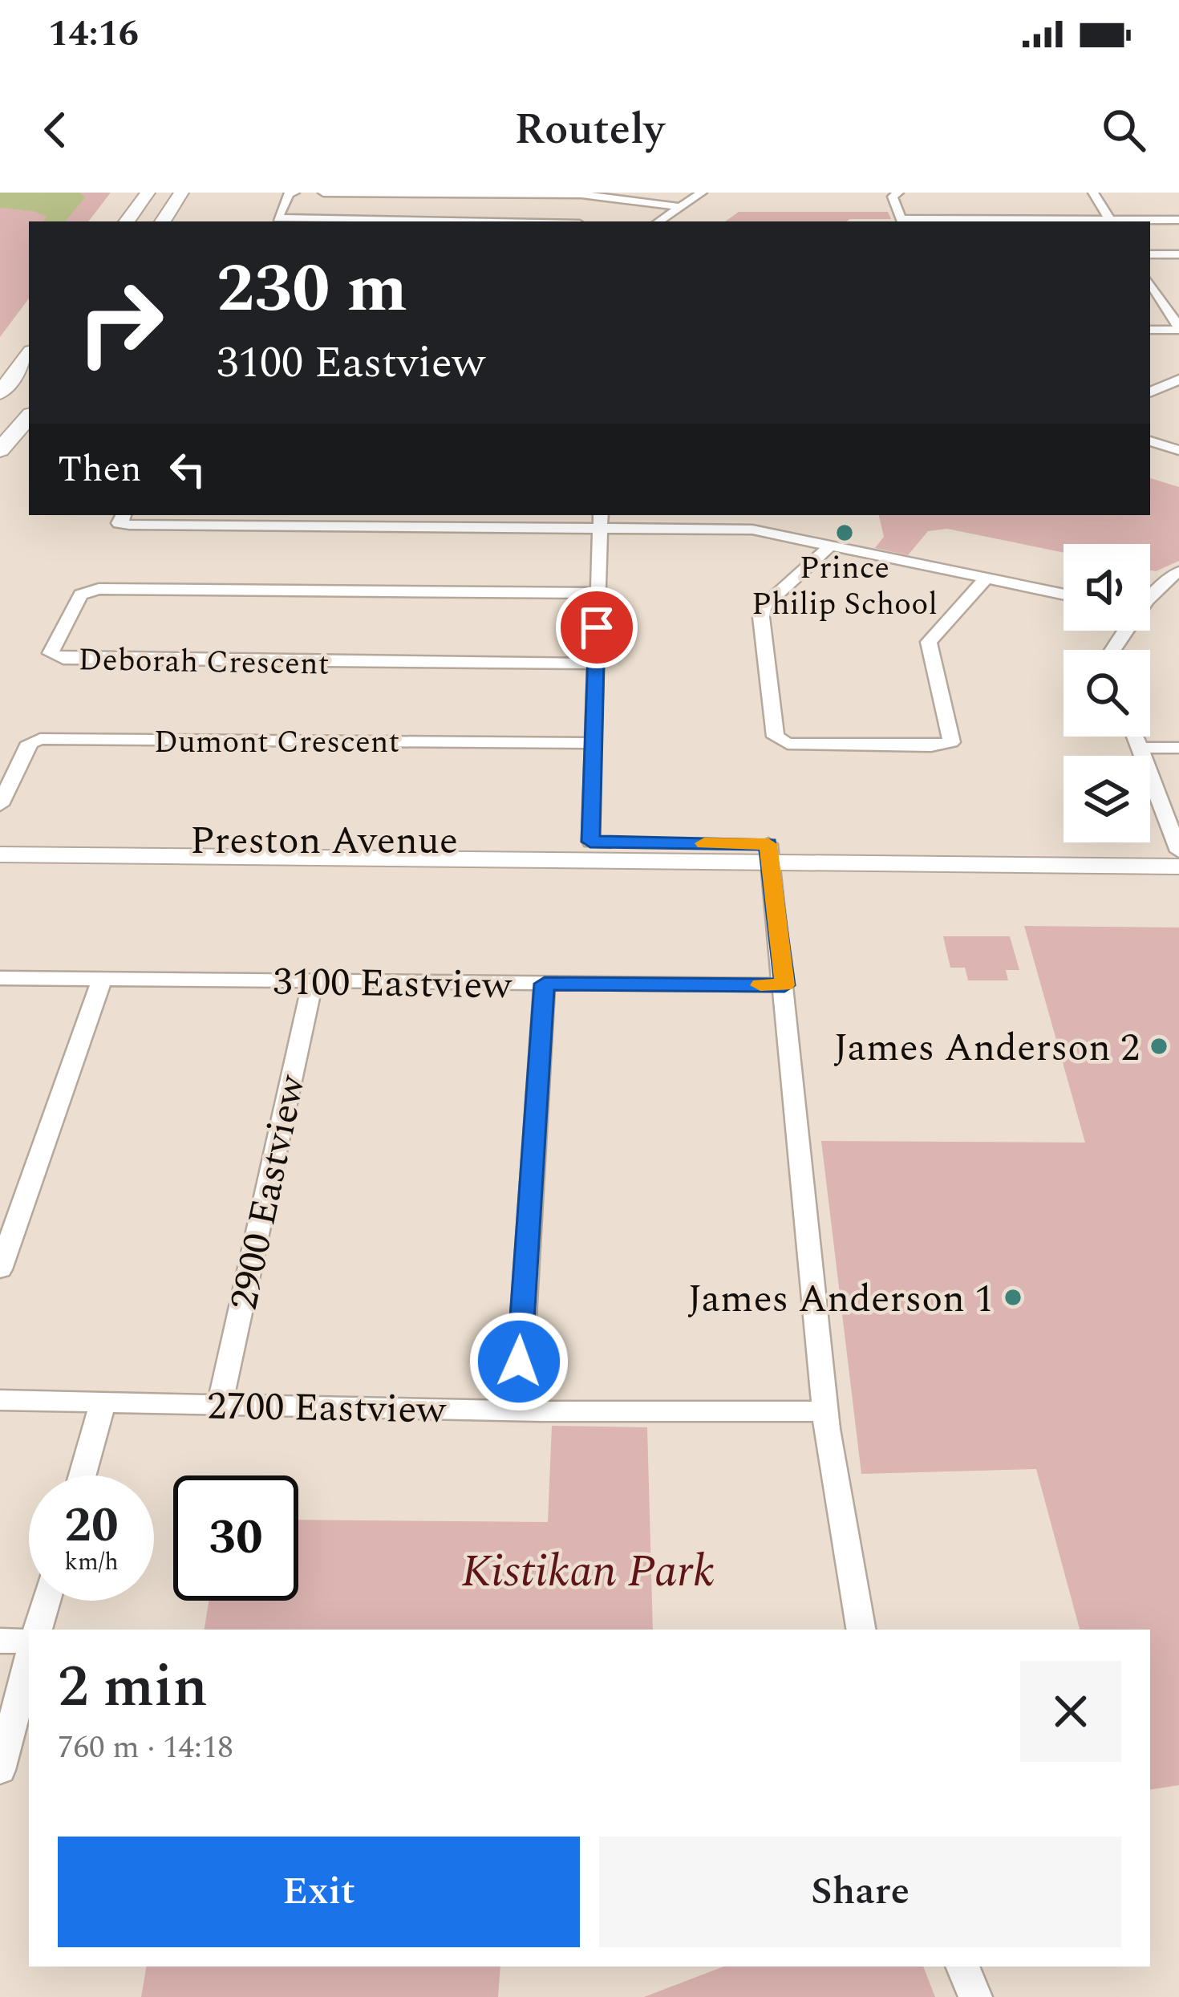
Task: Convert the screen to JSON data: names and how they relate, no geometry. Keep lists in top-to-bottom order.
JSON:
{
  "streets": {
    "main road": ["Preston Avenue"],
    "street": [
      "Deborah Crescent",
      "Dumont Crescent",
      "3100 Eastview",
      "2900 Eastview",
      "2700 Eastview"
    ]
  },
  "crossings": [
    ["3100 Eastview", "2900 Eastview"],
    ["2900 Eastview", "2700 Eastview"]
  ],
  "parks": ["Kistikan Park"],
  "places": ["Prince Philip School", "James Anderson 2", "James Anderson 1"],
  "page": {
    "status": "14:16",
    "header": "Routely",
    "turn": ["230 m", "3100 Eastview"],
    "then": "Then",
    "speed": "20 km/h",
    "limit": "30",
    "heading": ["2 min", "760 m · 14:18"],
    "buttons": ["Exit", "Share"]
  }
}
